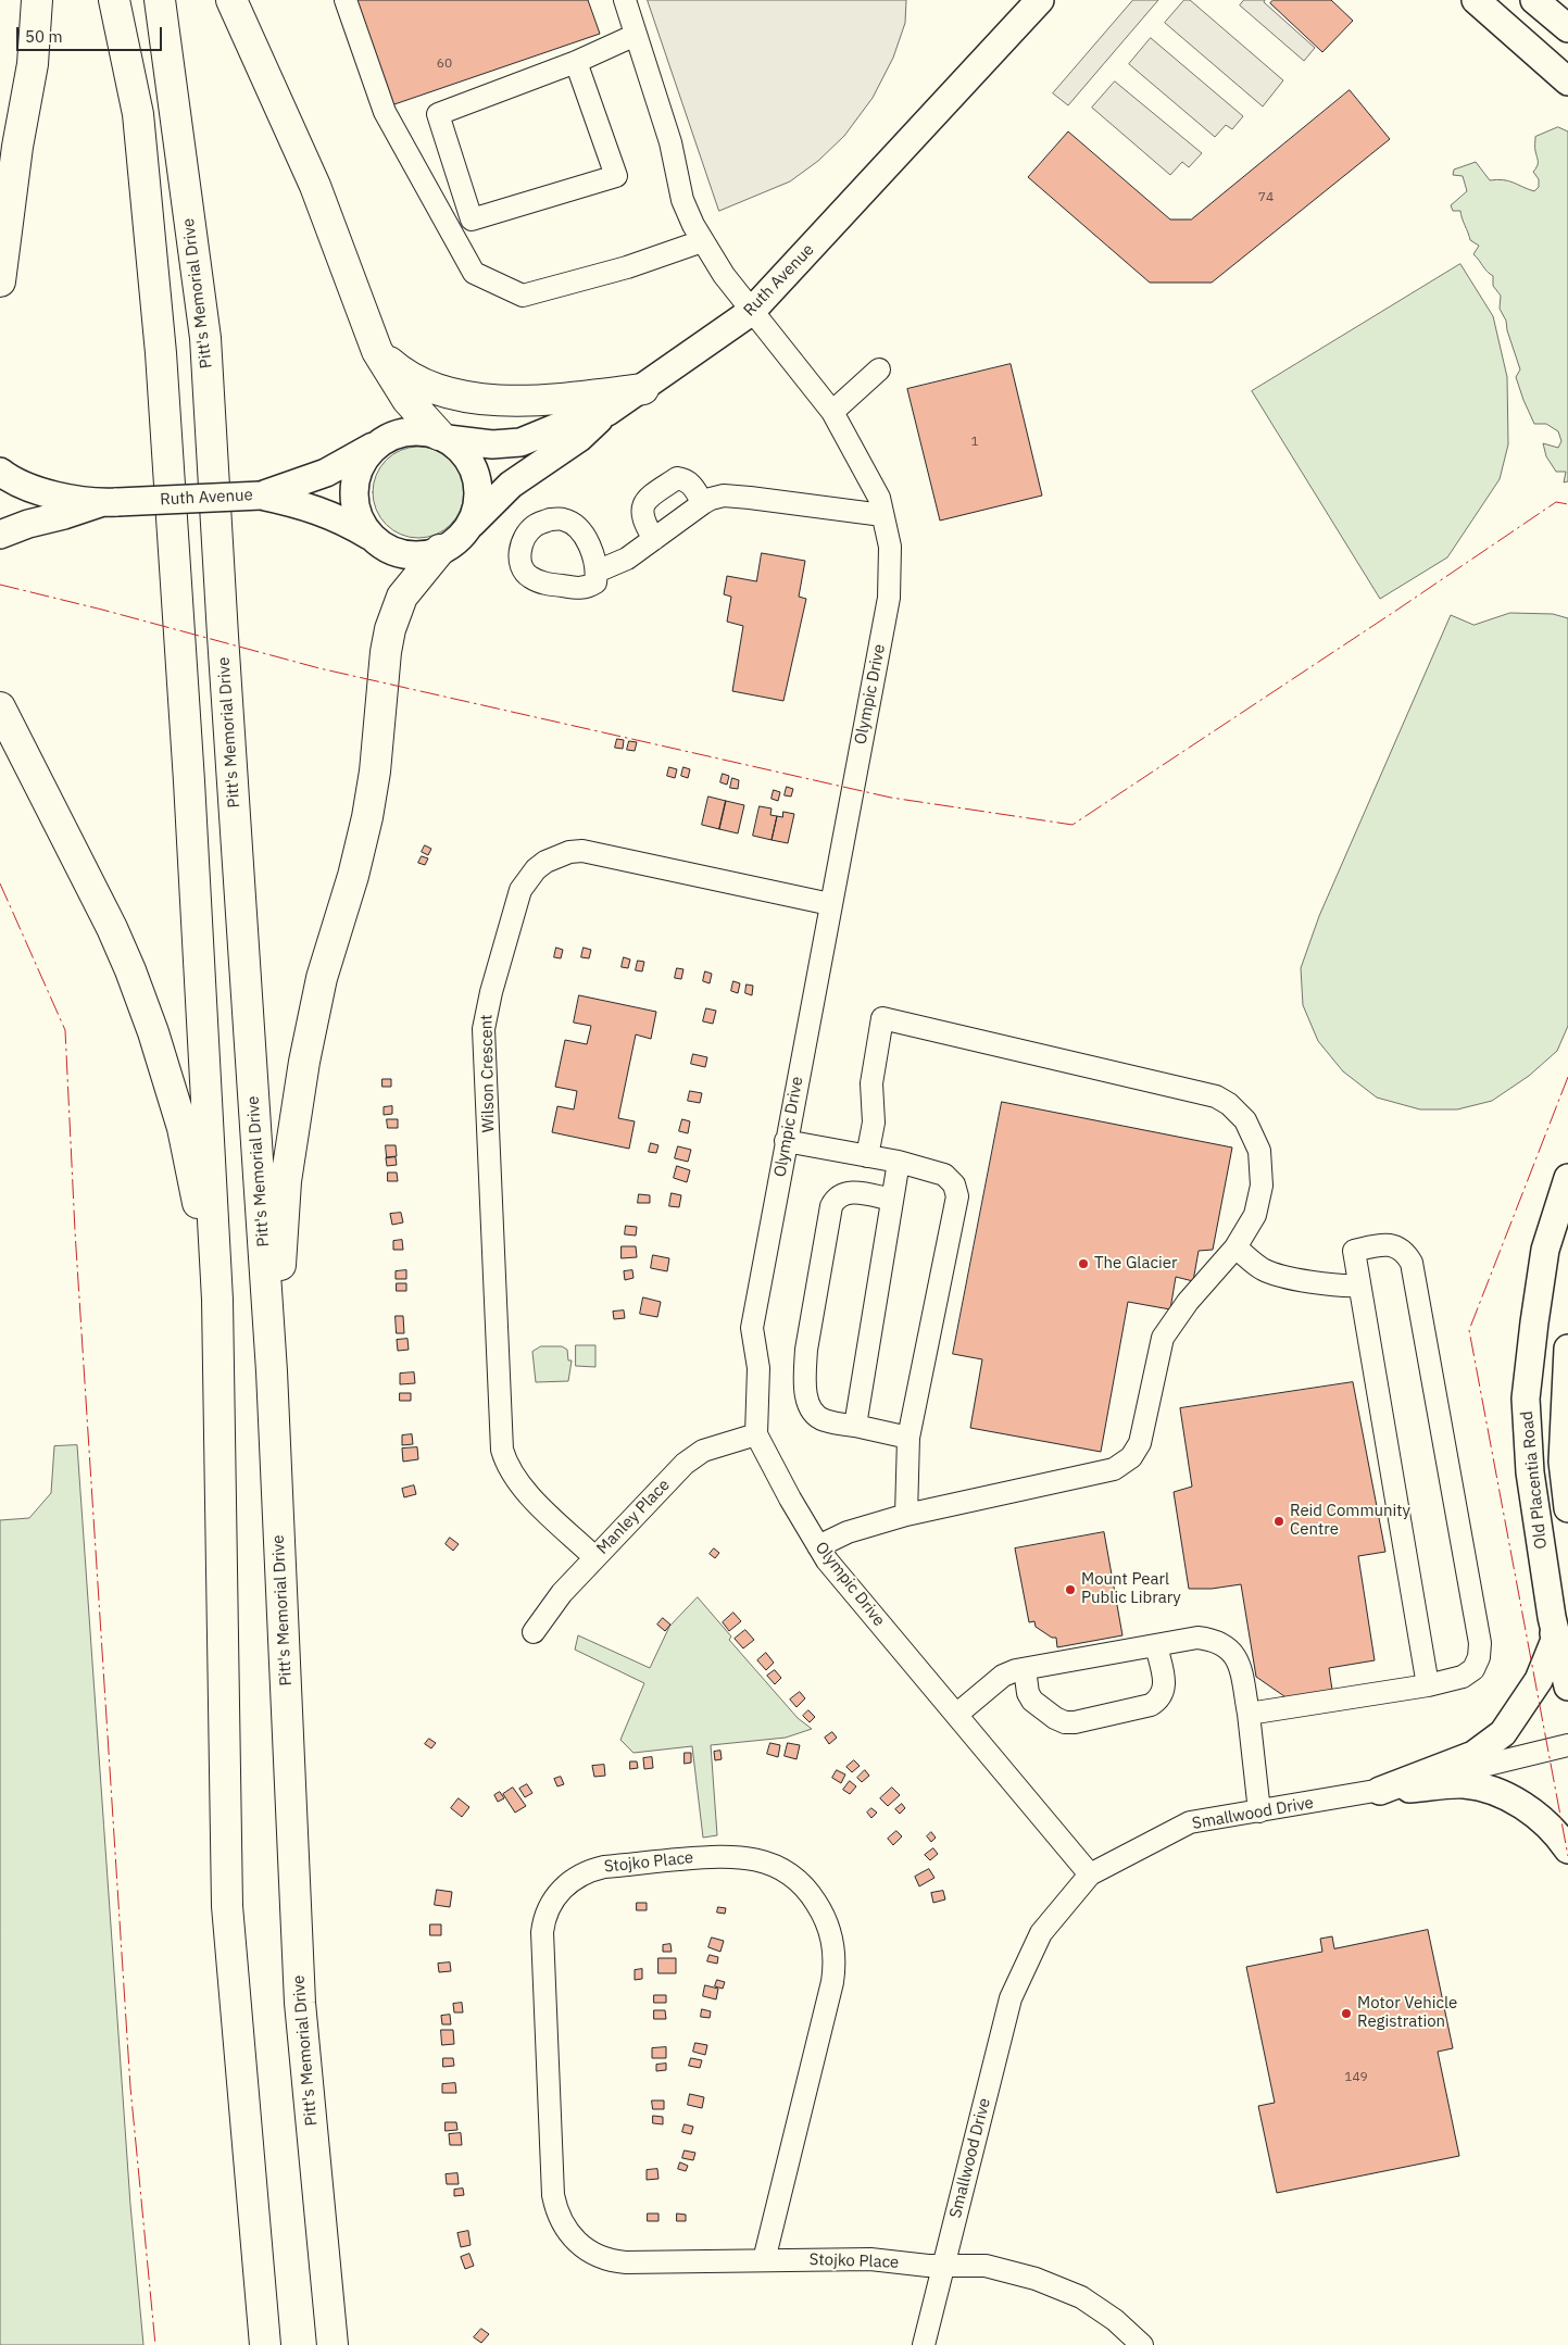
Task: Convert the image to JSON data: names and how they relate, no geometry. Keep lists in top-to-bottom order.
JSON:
{
  "streets": {
    "highway": ["Pitt's Memorial Drive"],
    "main road": ["Ruth Avenue", "Old Placentia Road"],
    "street": [
      "Olympic Drive",
      "Wilson Crescent",
      "Manley Place",
      "Smallwood Drive",
      "Stojko Place"
    ]
  },
  "crossings": [
    ["Ruth Avenue", "Olympic Drive"],
    ["Olympic Drive", "Wilson Crescent"],
    ["Olympic Drive", "Manley Place"],
    ["Olympic Drive", "Smallwood Drive"],
    ["Wilson Crescent", "Manley Place"],
    ["Smallwood Drive", "Stojko Place"]
  ],
  "places": [
    "The Glacier",
    "Reid Community Centre",
    "Mount Pearl Public Library",
    "Motor Vehicle Registration"
  ],
  "house_numbers": [
    "60",
    "74",
    "1",
    "149"
  ],
  "scale_bar": "50 m"
}
